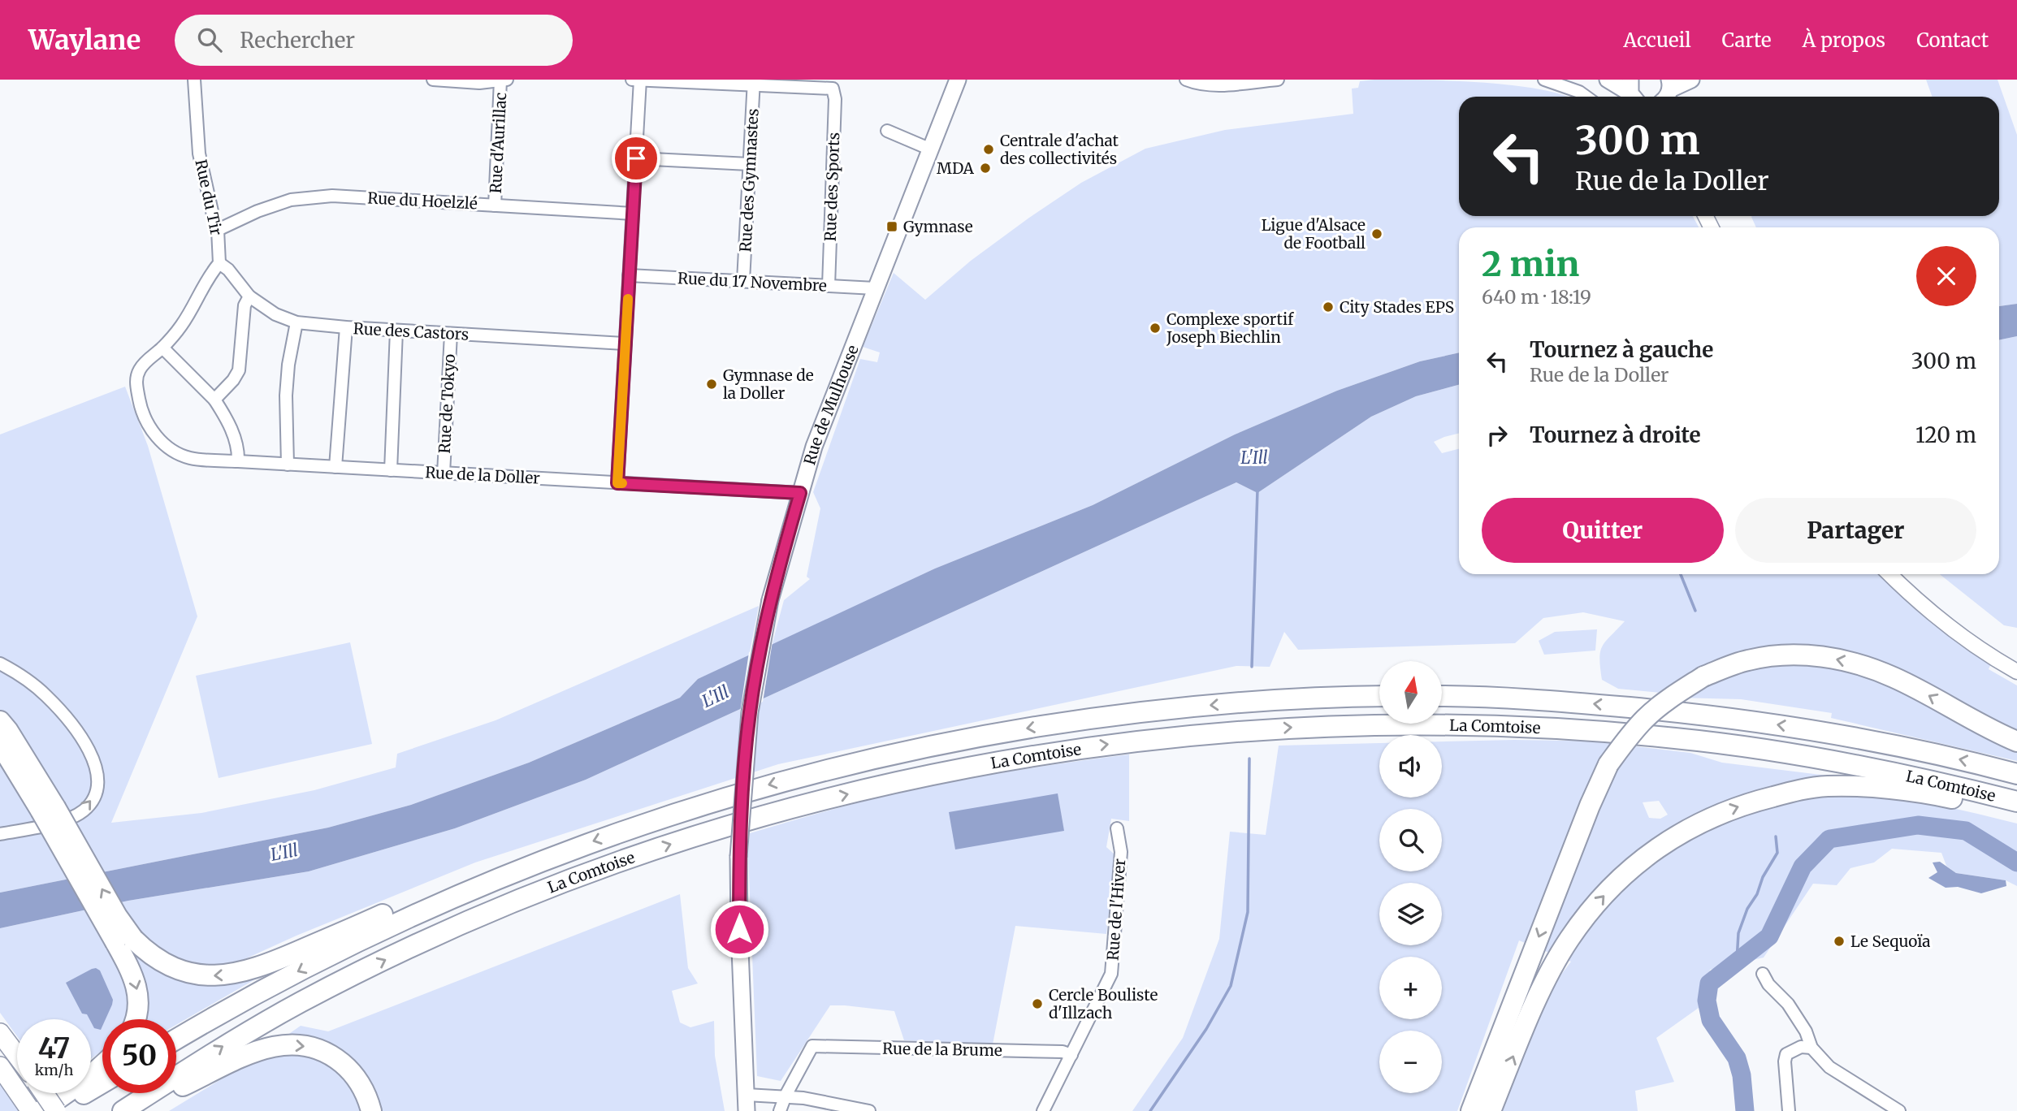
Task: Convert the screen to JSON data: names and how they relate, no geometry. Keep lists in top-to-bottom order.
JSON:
{
  "streets": {
    "highway": ["La Comtoise"],
    "main road": ["Rue de Mulhouse"],
    "street": [
      "Rue d'Aurillac",
      "Rue des Gymnastes",
      "Rue des Sports",
      "Rue du Tir",
      "Rue du Hoelzlé",
      "Rue du 17 Novembre",
      "Rue des Castors",
      "Rue de Tokyo",
      "Rue de la Doller",
      "Rue de l'Hiver",
      "Rue de la Brume"
    ]
  },
  "crossings": [
    ["Rue d'Aurillac", "Rue du Hoelzlé"],
    ["Rue des Gymnastes", "Rue des Sports"],
    ["Rue des Gymnastes", "Rue du 17 Novembre"],
    ["Rue des Sports", "Rue du 17 Novembre"],
    ["Rue du Tir", "Rue du Hoelzlé"],
    ["Rue du Tir", "Rue des Castors"],
    ["Rue du 17 Novembre", "Rue de Mulhouse"],
    ["Rue des Castors", "Rue de Tokyo"],
    ["Rue de Tokyo", "Rue de la Doller"],
    ["Rue de Mulhouse", "Rue de la Doller"],
    ["Rue de l'Hiver", "Rue de la Brume"]
  ],
  "water": ["L'Ill"],
  "places": {
    "other": [
      "Centrale d'achat des collectivités",
      "MDA",
      "Ligue d'Alsace de Football",
      "City Stades EPS",
      "Complexe sportif Joseph Biechlin",
      "Gymnase de la Doller",
      "Le Sequoïa",
      "Cercle Bouliste d'Illzach"
    ],
    "transit": ["Gymnase"]
  },
  "north": "top",
  "page": {
    "header": "Waylane",
    "search": "Rechercher",
    "nav": [
      "Accueil",
      "Carte",
      "À propos",
      "Contact"
    ],
    "turn": ["300 m", "Rue de la Doller"],
    "heading": ["2 min", "640 m · 18:19"],
    "list": [
      {
        "name": "Tournez à gauche",
        "note": "Rue de la Doller",
        "value": "300 m"
      },
      {
        "name": "Tournez à droite",
        "value": "120 m"
      }
    ],
    "buttons": ["Quitter", "Partager"],
    "map_buttons": ["+", "−"],
    "speed": "47 km/h",
    "limit": "50"
  }
}
